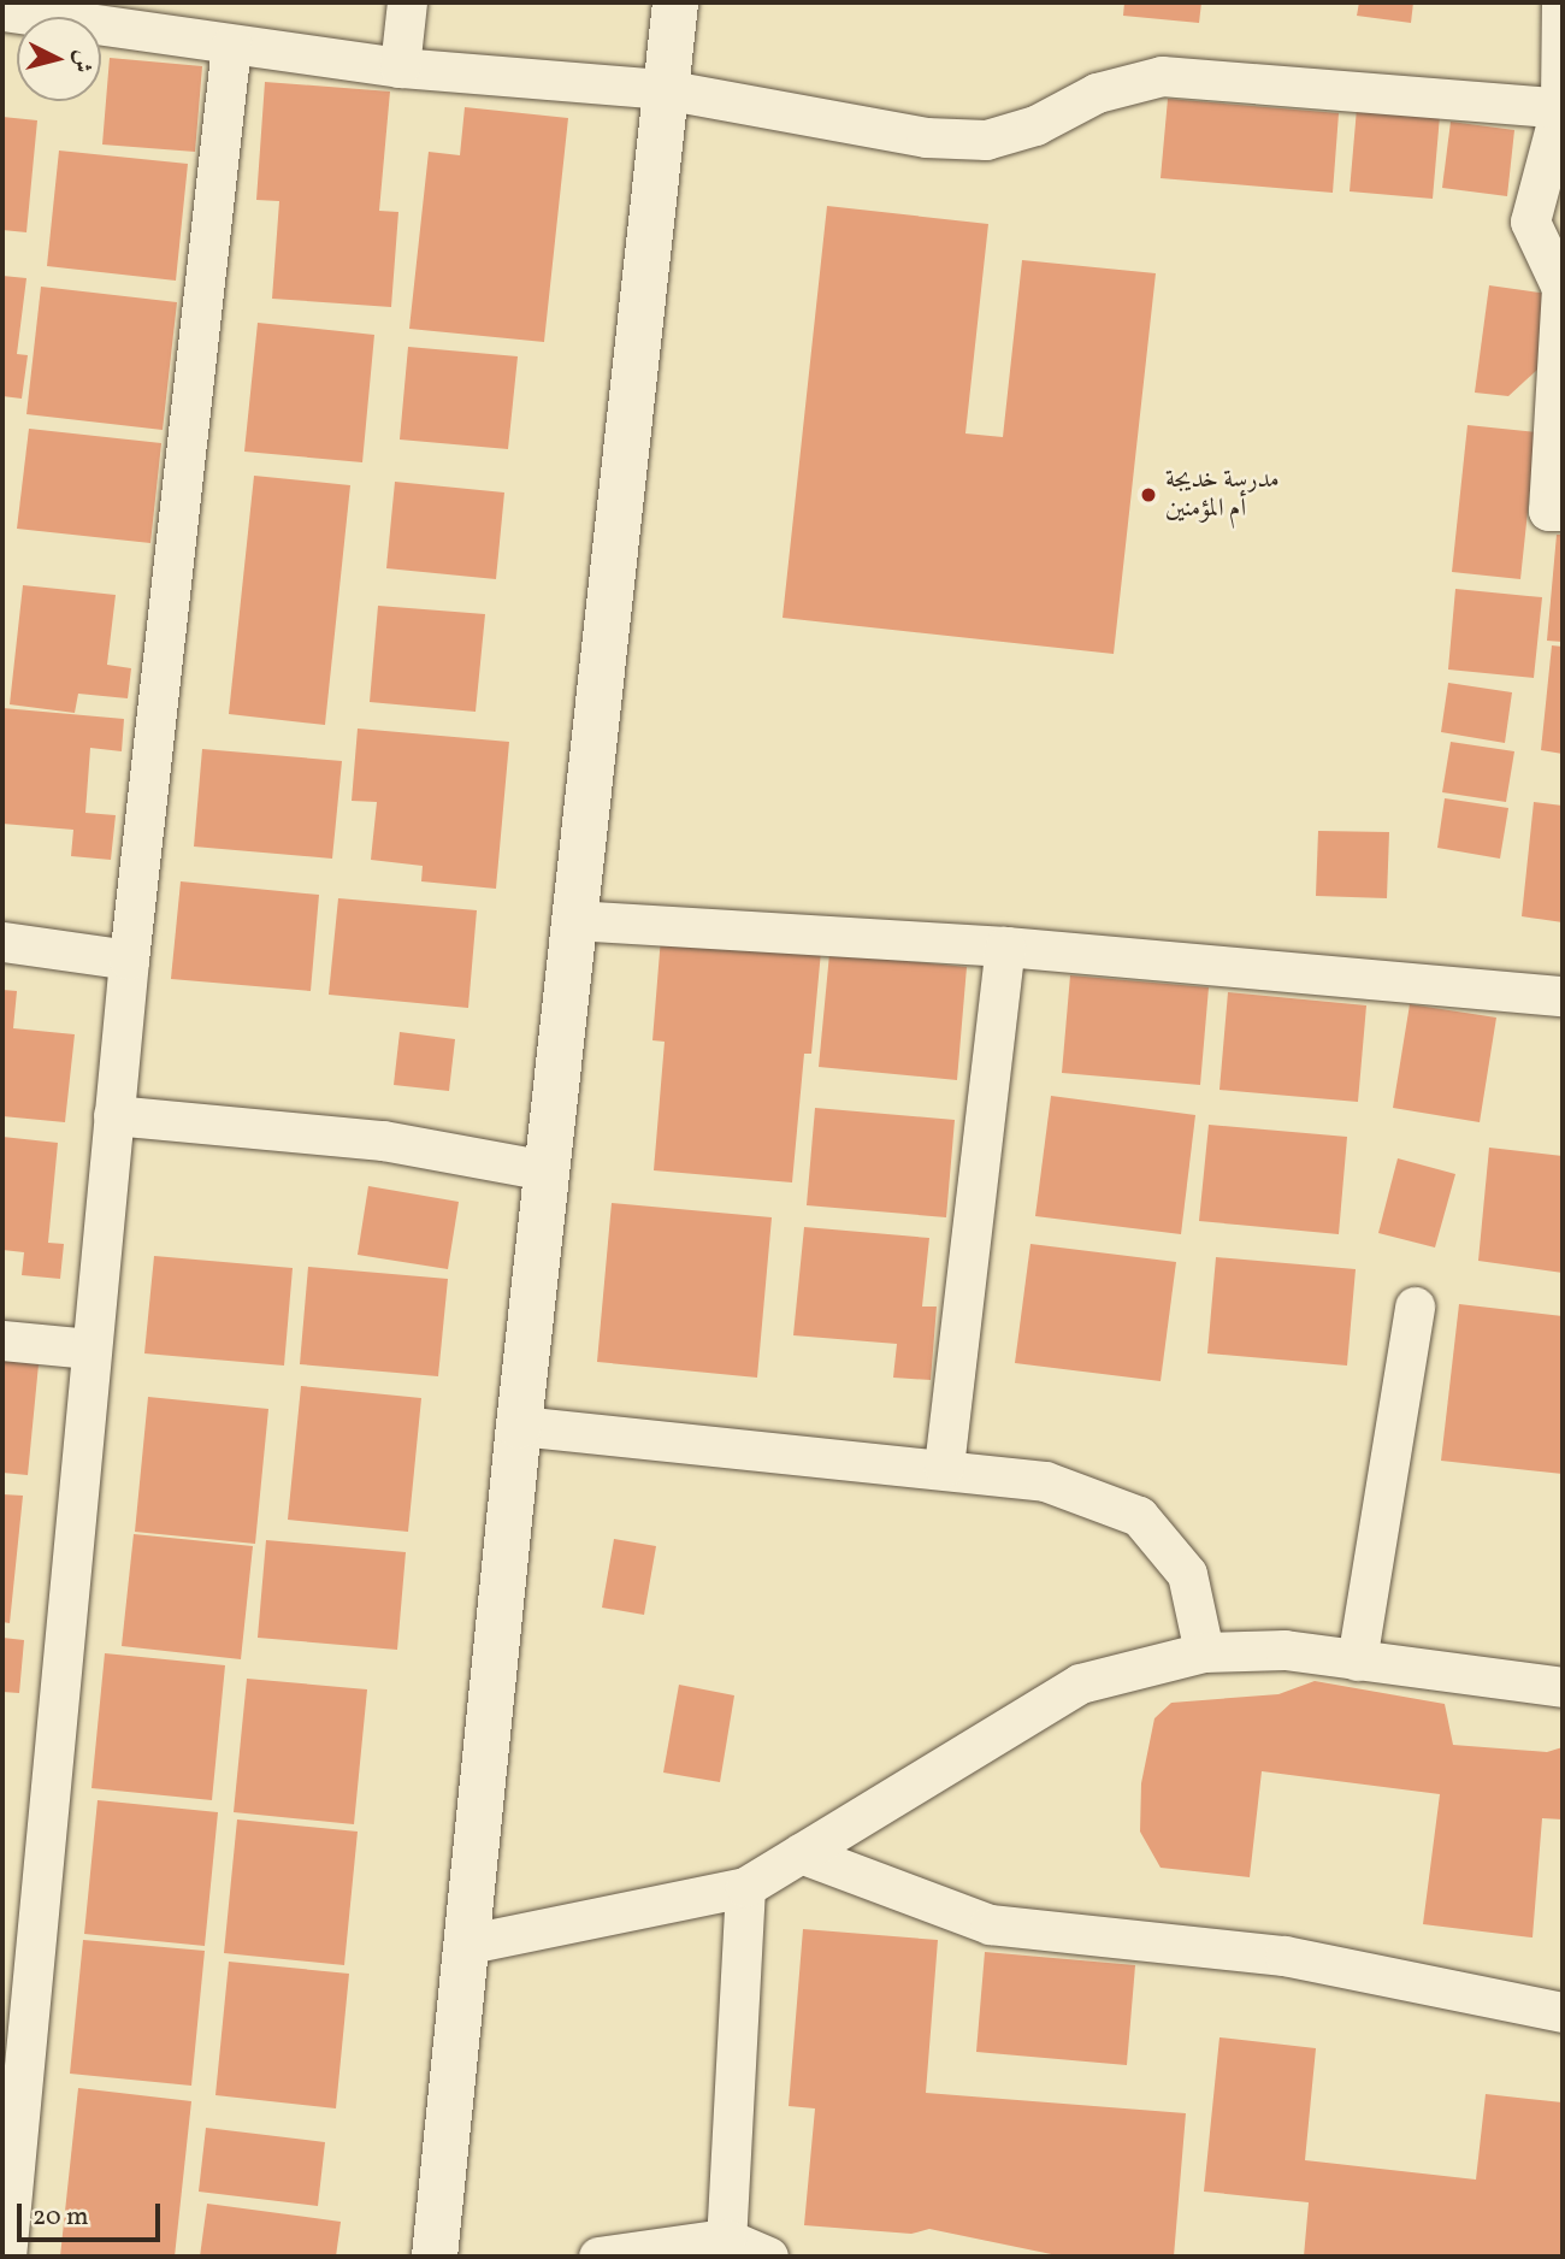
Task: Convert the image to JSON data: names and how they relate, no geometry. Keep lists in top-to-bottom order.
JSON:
{
  "places": ["مدرسة خديجة أم المؤمنين"],
  "scale_bar": "20 m",
  "north": "right"
}
